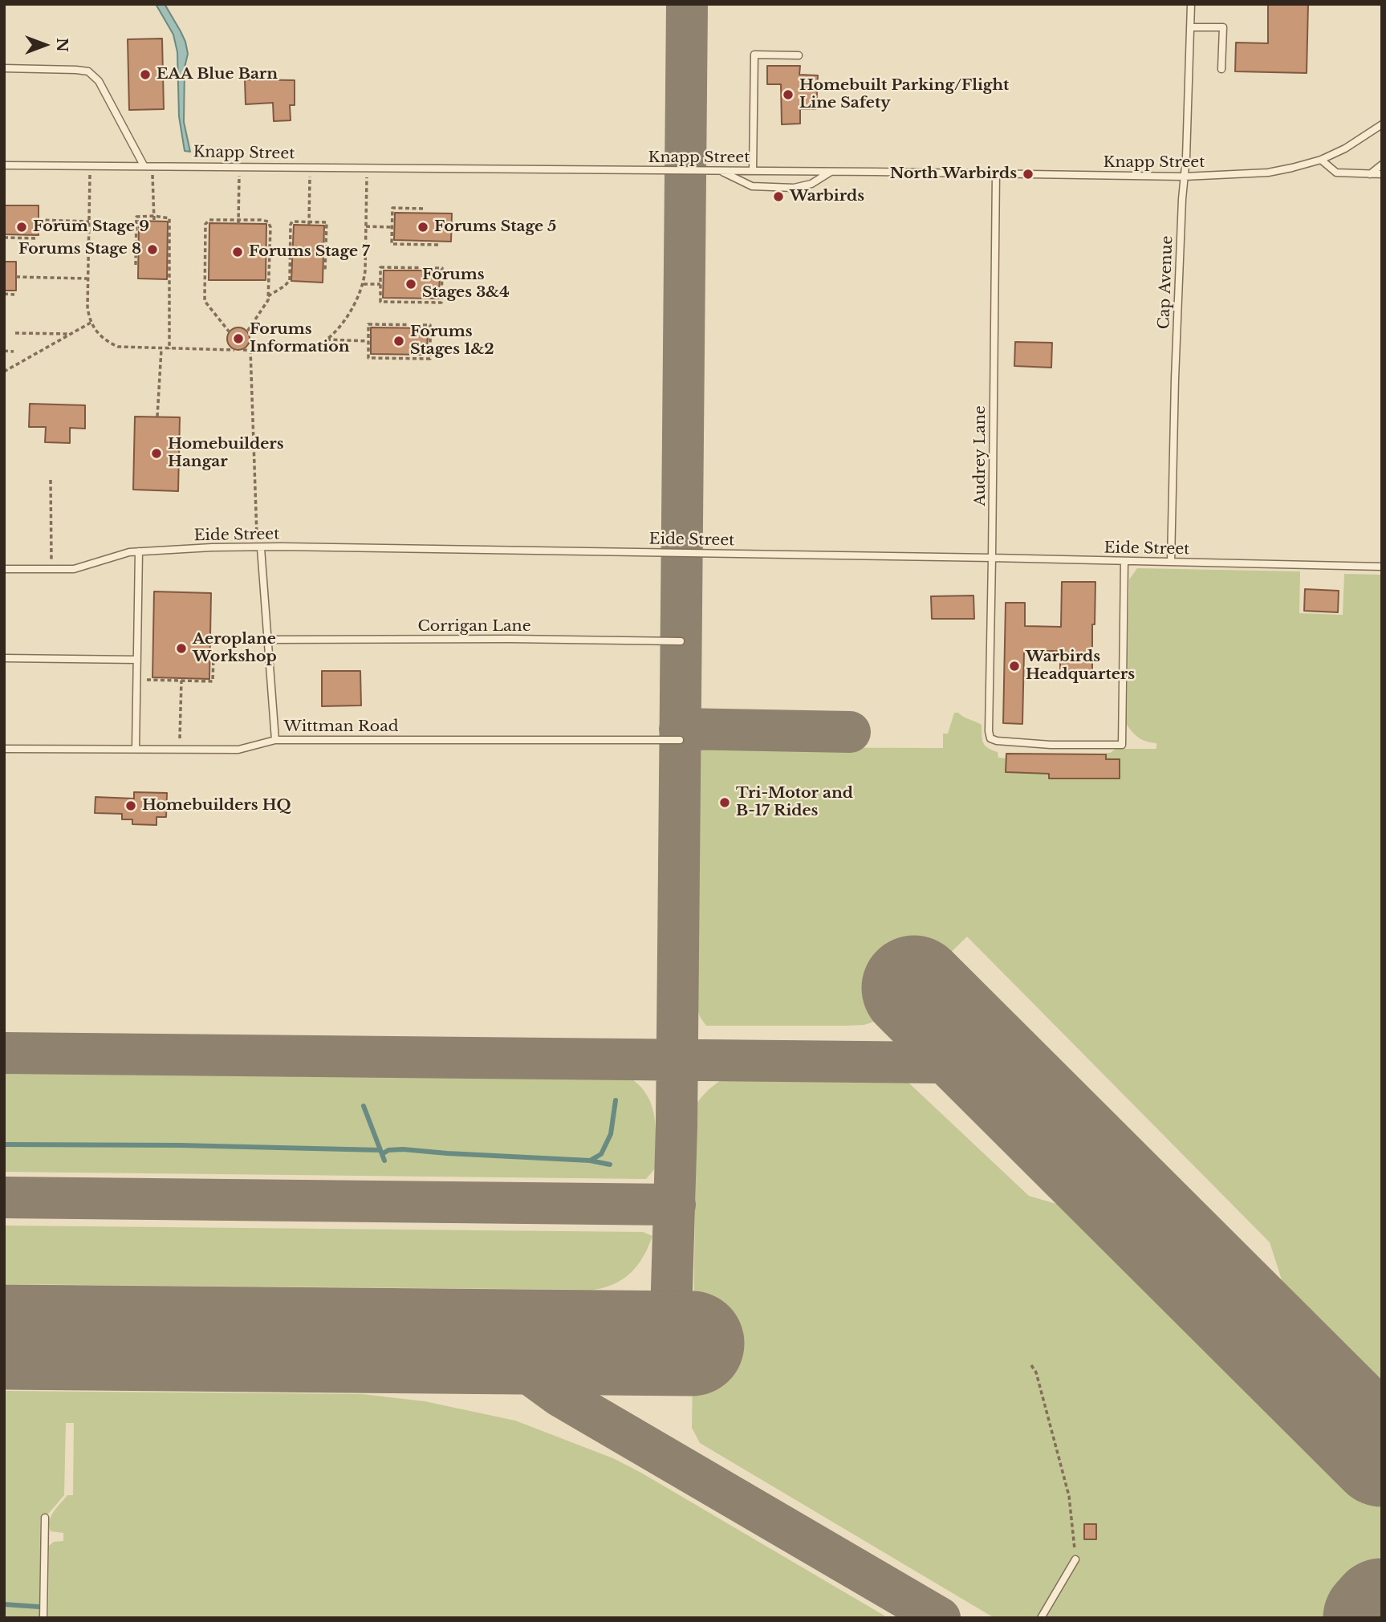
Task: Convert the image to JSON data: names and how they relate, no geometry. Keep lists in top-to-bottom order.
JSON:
{
  "streets": {
    "lane": [
      "Knapp Street",
      "Cap Avenue",
      "Audrey Lane",
      "Eide Street",
      "Corrigan Lane",
      "Wittman Road"
    ]
  },
  "crossings": [
    ["Knapp Street", "Cap Avenue"],
    ["Knapp Street", "Audrey Lane"],
    ["Cap Avenue", "Eide Street"],
    ["Audrey Lane", "Eide Street"]
  ],
  "places": [
    "EAA Blue Barn",
    "Homebuilt Parking/Flight Line Safety",
    "North Warbirds",
    "Warbirds",
    "Forum Stage 9",
    "Forums Stage 5",
    "Forums Stage 8",
    "Forums Stage 7",
    "Forums Stages 3&4",
    "Forums Information",
    "Forums Stages 1&2",
    "Homebuilders Hangar",
    "Aeroplane Workshop",
    "Warbirds Headquarters",
    "Tri-Motor and B-17 Rides",
    "Homebuilders HQ"
  ],
  "north": "right"
}
